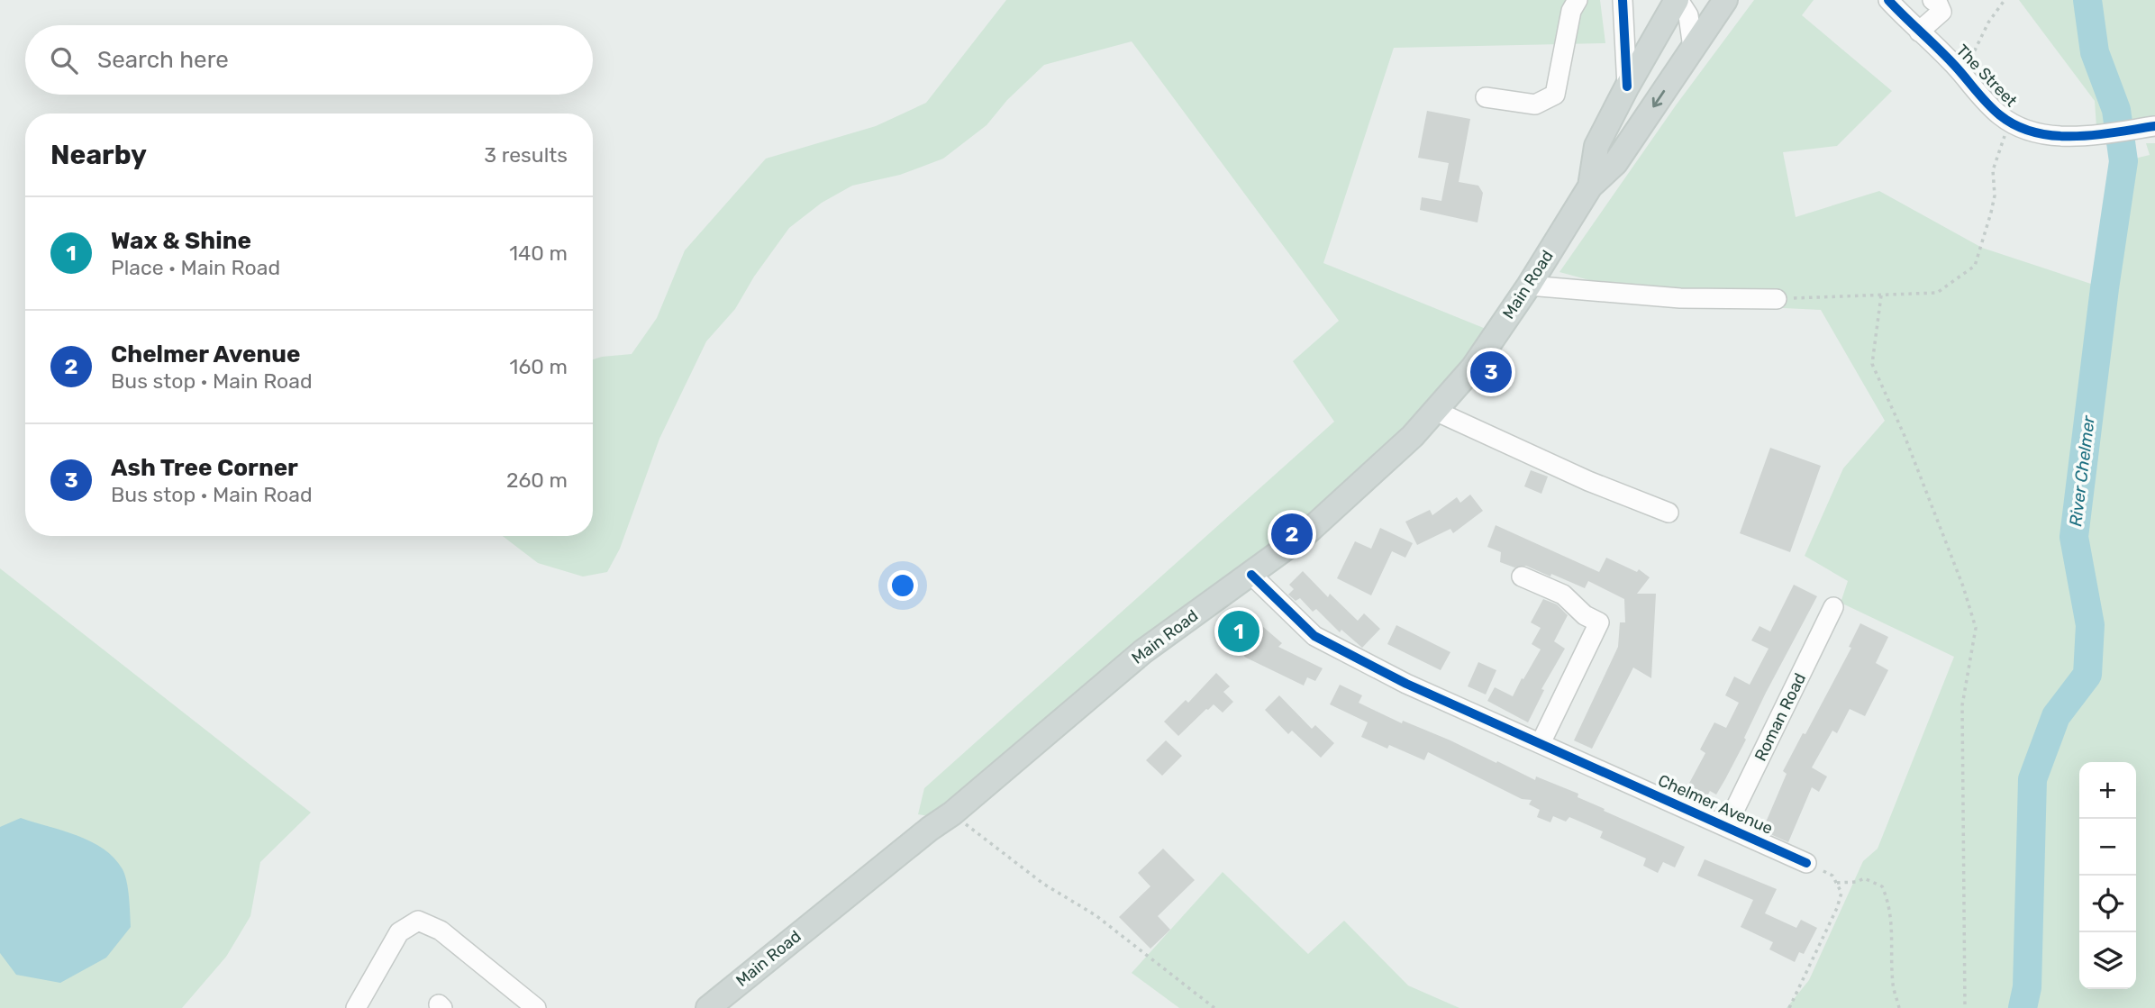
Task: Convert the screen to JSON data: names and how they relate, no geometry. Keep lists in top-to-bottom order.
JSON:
{
  "streets": {
    "main road": ["Main Road"],
    "street": ["The Street", "Roman Road", "Chelmer Avenue"]
  },
  "crossings": [
    ["Main Road", "Chelmer Avenue"],
    ["Roman Road", "Chelmer Avenue"]
  ],
  "water": ["River Chelmer"],
  "page": {
    "search": "Search here",
    "heading": ["Nearby", "3 results"],
    "list": [
      {
        "mark": "1",
        "name": "Wax & Shine",
        "note": "Place · Main Road",
        "value": "140 m"
      },
      {
        "mark": "2",
        "name": "Chelmer Avenue",
        "note": "Bus stop · Main Road",
        "value": "160 m"
      },
      {
        "mark": "3",
        "name": "Ash Tree Corner",
        "note": "Bus stop · Main Road",
        "value": "260 m"
      }
    ],
    "pins": ["3", "2", "1"],
    "map_buttons": ["+", "−"]
  }
}
